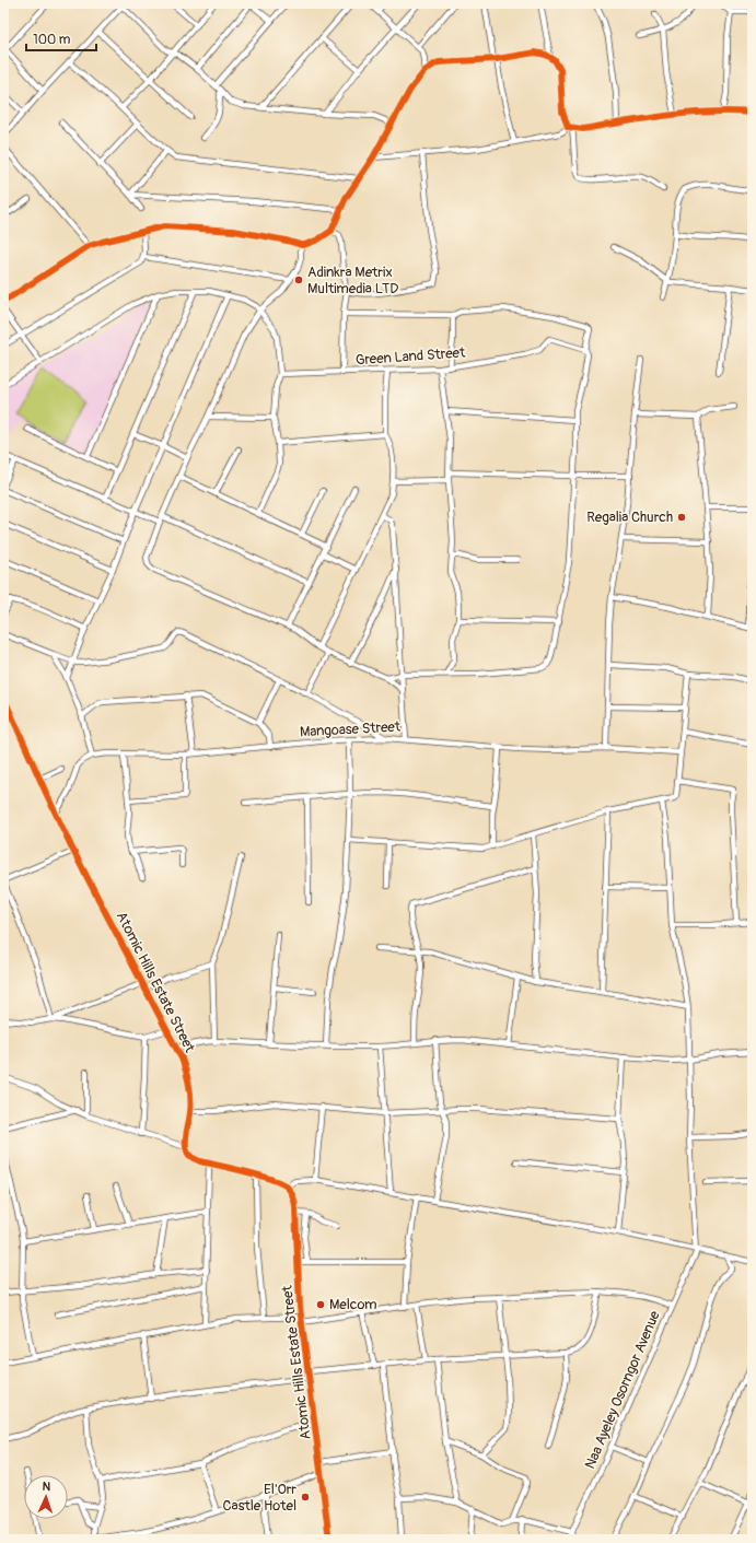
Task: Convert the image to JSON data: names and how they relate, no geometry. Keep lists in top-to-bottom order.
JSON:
{
  "streets": {
    "street": [
      "Green Land Street",
      "Mangoase Street",
      "Atomic Hills Estate Street",
      "Naa Ayeley Osorngor Avenue"
    ]
  },
  "places": [
    "Adinkra Metrix Multimedia LTD",
    "Regalia Church",
    "Melcom",
    "El'Orr Castle Hotel"
  ],
  "scale_bar": "100 m",
  "north": "top"
}
